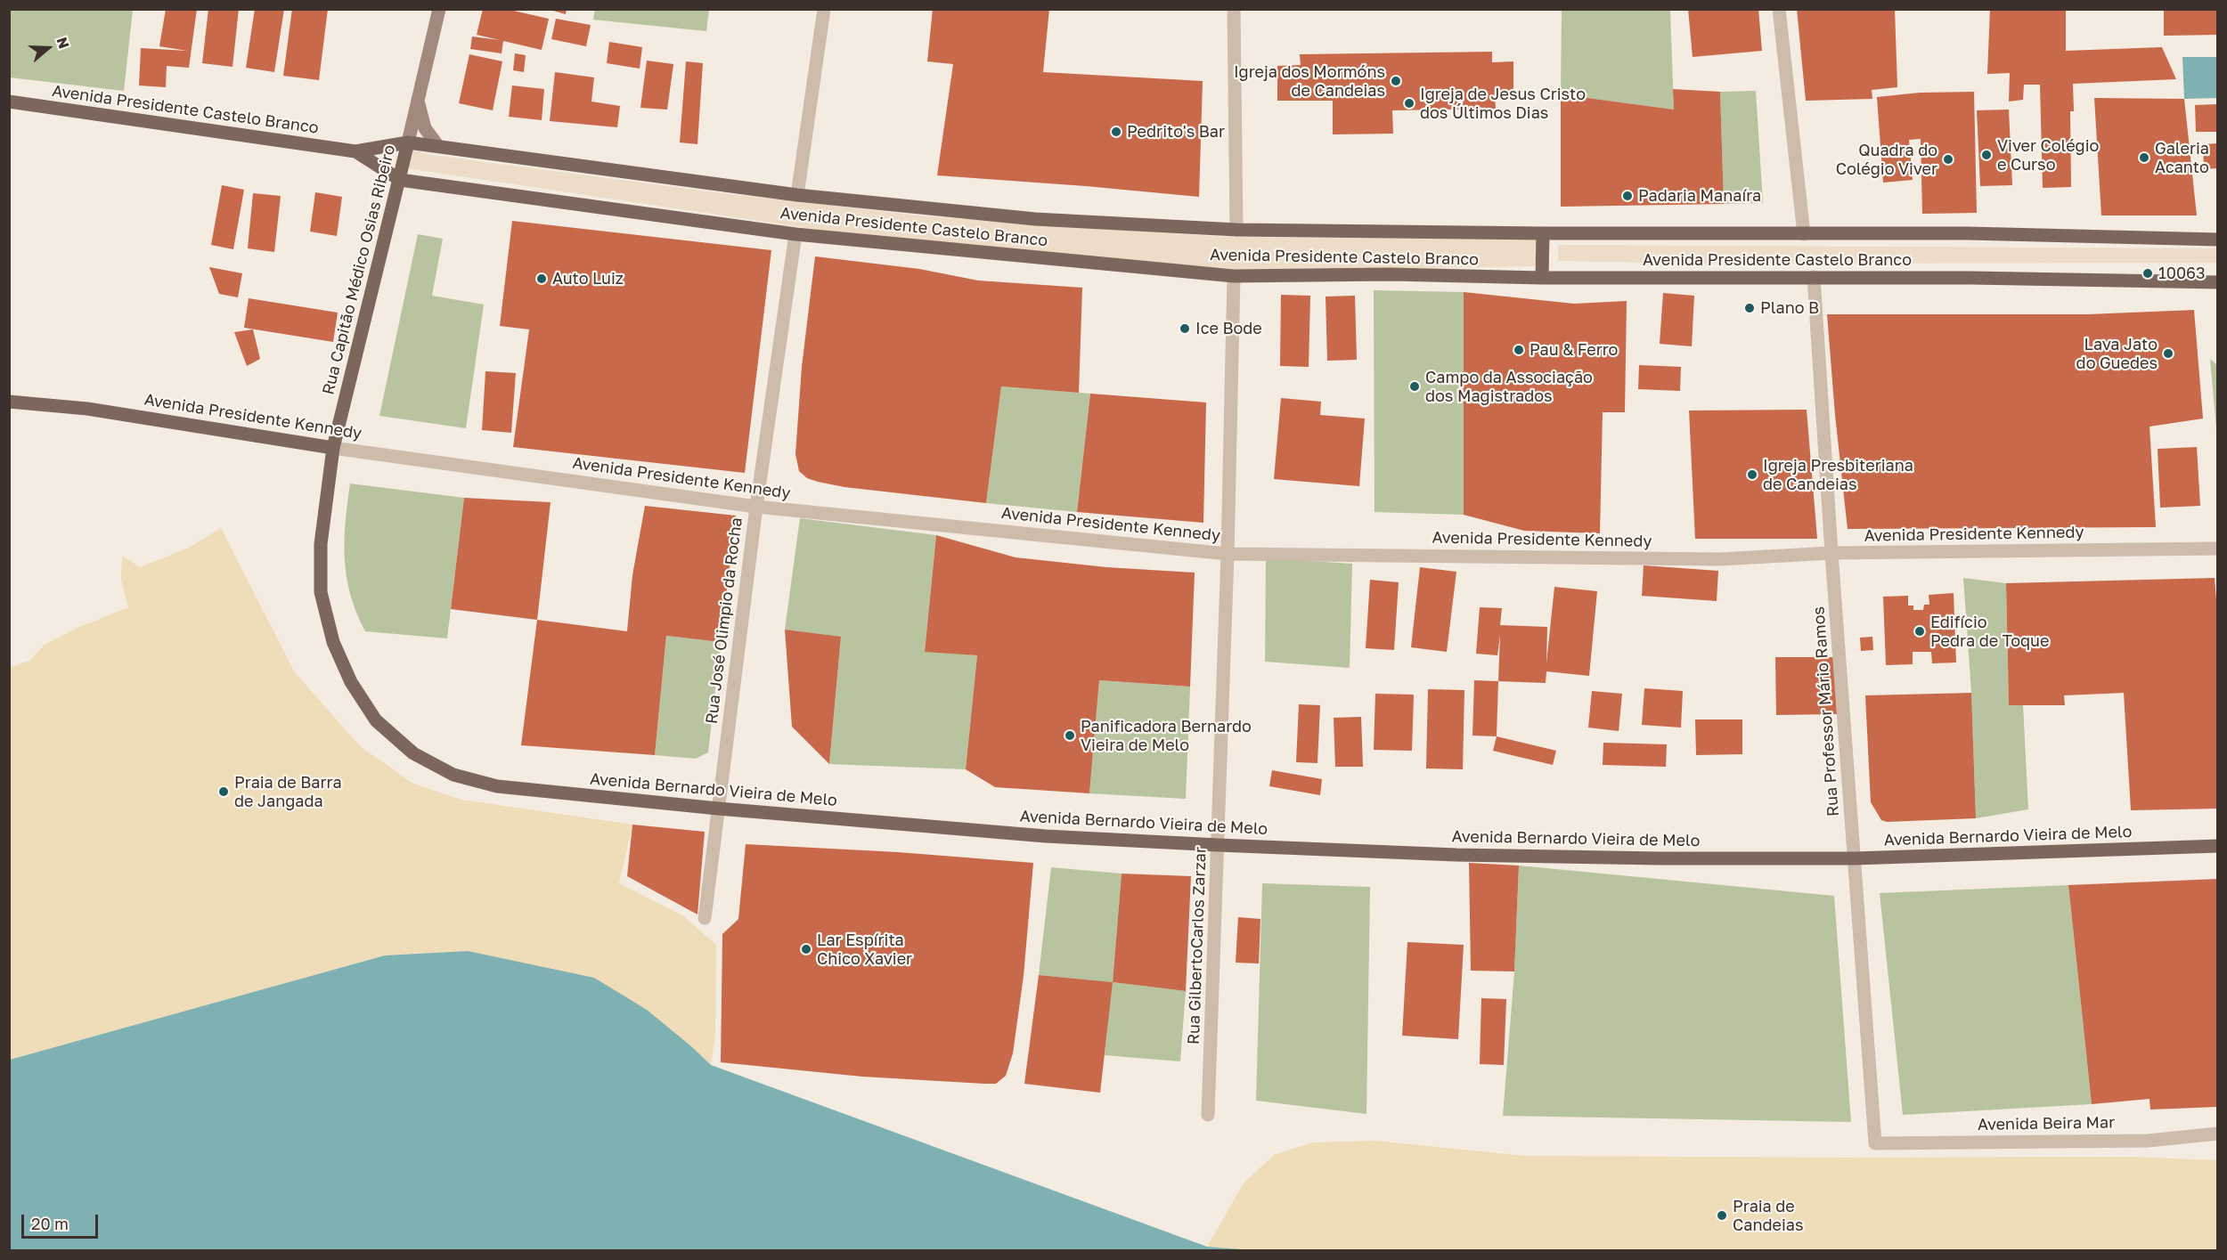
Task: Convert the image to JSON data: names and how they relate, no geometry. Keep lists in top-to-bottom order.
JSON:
{
  "streets": {
    "main road": [
      "Avenida Presidente Castelo Branco",
      "Rua Capitão Médico Osias Ribeiro",
      "Avenida Presidente Kennedy",
      "Avenida Bernardo Vieira de Melo"
    ],
    "street": [
      "Rua José Olimpio da Rocha",
      "Rua Professor Mário Ramos",
      "Rua GilbertoCarlos Zarzar",
      "Avenida Beira Mar"
    ]
  },
  "crossings": [
    ["Avenida Presidente Castelo Branco", "Rua Capitão Médico Osias Ribeiro"],
    ["Avenida Presidente Castelo Branco", "Rua José Olimpio da Rocha"],
    ["Avenida Presidente Castelo Branco", "Rua Professor Mário Ramos"],
    ["Avenida Presidente Castelo Branco", "Rua GilbertoCarlos Zarzar"],
    ["Rua Capitão Médico Osias Ribeiro", "Avenida Presidente Kennedy"],
    ["Rua Capitão Médico Osias Ribeiro", "Avenida Bernardo Vieira de Melo"],
    ["Avenida Presidente Kennedy", "Rua José Olimpio da Rocha"],
    ["Avenida Presidente Kennedy", "Rua Professor Mário Ramos"],
    ["Avenida Presidente Kennedy", "Avenida Bernardo Vieira de Melo"],
    ["Avenida Presidente Kennedy", "Rua GilbertoCarlos Zarzar"],
    ["Rua José Olimpio da Rocha", "Avenida Bernardo Vieira de Melo"],
    ["Rua Professor Mário Ramos", "Avenida Bernardo Vieira de Melo"],
    ["Rua Professor Mário Ramos", "Avenida Beira Mar"],
    ["Avenida Bernardo Vieira de Melo", "Rua GilbertoCarlos Zarzar"]
  ],
  "places": [
    "Igreja dos Mormóns de Candeias",
    "Igreja de Jesus Cristo dos Últimos Dias",
    "Pedrito's Bar",
    "Viver Colégio e Curso",
    "Galeria Acanto",
    "Quadra do Colégio Viver",
    "Padaria Manaíra",
    "10063",
    "Auto Luiz",
    "Plano B",
    "Ice Bode",
    "Pau & Ferro",
    "Lava Jato do Guedes",
    "Campo da Associação dos Magistrados",
    "Igreja Presbiteriana de Candeias",
    "Edifício Pedra de Toque",
    "Panificadora Bernardo Vieira de Melo",
    "Praia de Barra de Jangada",
    "Lar Espírita Chico Xavier",
    "Praia de Candeias"
  ],
  "scale_bar": "20 m",
  "north": "right"
}
